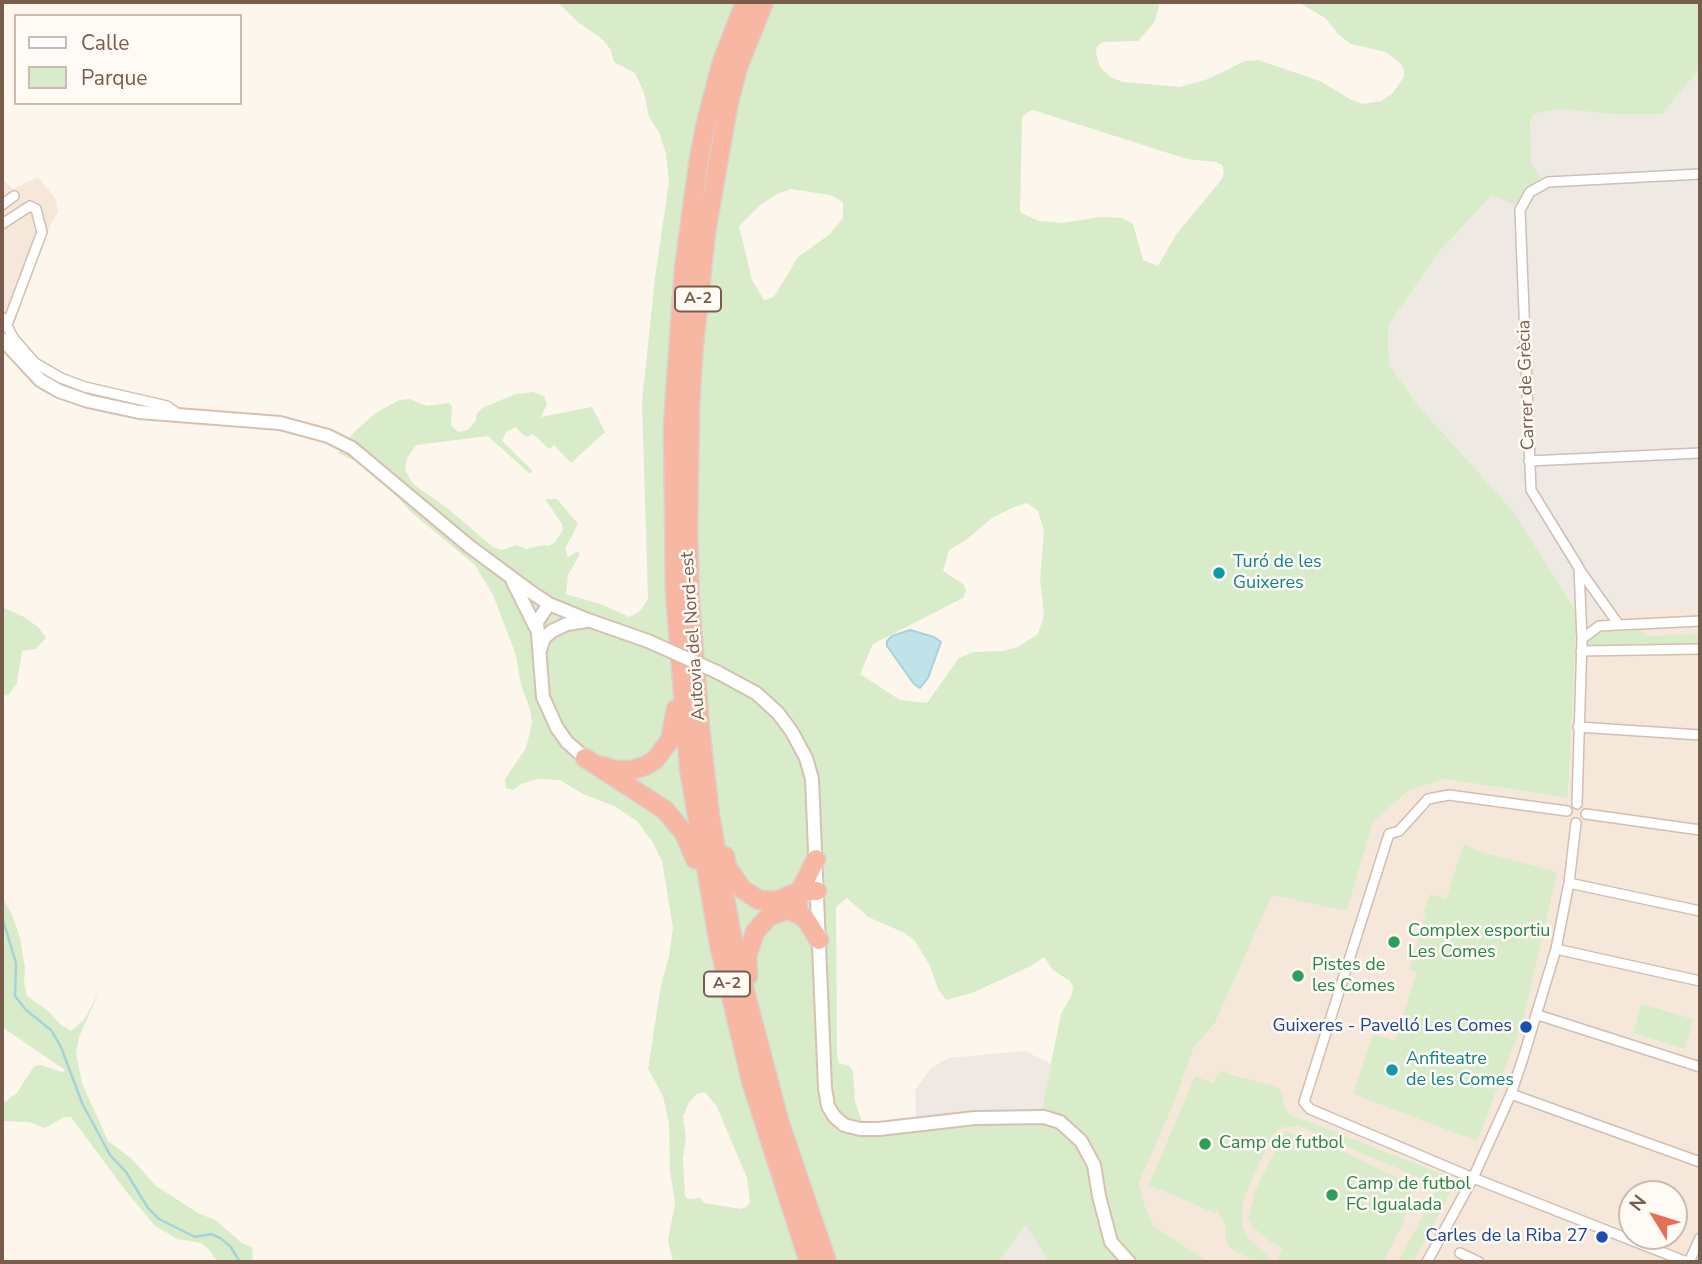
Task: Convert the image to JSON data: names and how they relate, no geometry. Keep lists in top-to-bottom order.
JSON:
{
  "streets": {
    "highway": ["A-2", "Autovia del Nord-est"],
    "street": ["Carrer de Grècia"]
  },
  "places": [
    "Turó de les Guixeres",
    "Complex esportiu Les Comes",
    "Pistes de les Comes",
    "Guixeres - Pavelló Les Comes",
    "Anfiteatre de les Comes",
    "Camp de futbol",
    "Camp de futbol FC Igualada",
    "Carles de la Riba 27"
  ],
  "legend": ["Calle", "Parque"],
  "north": "top left"
}
